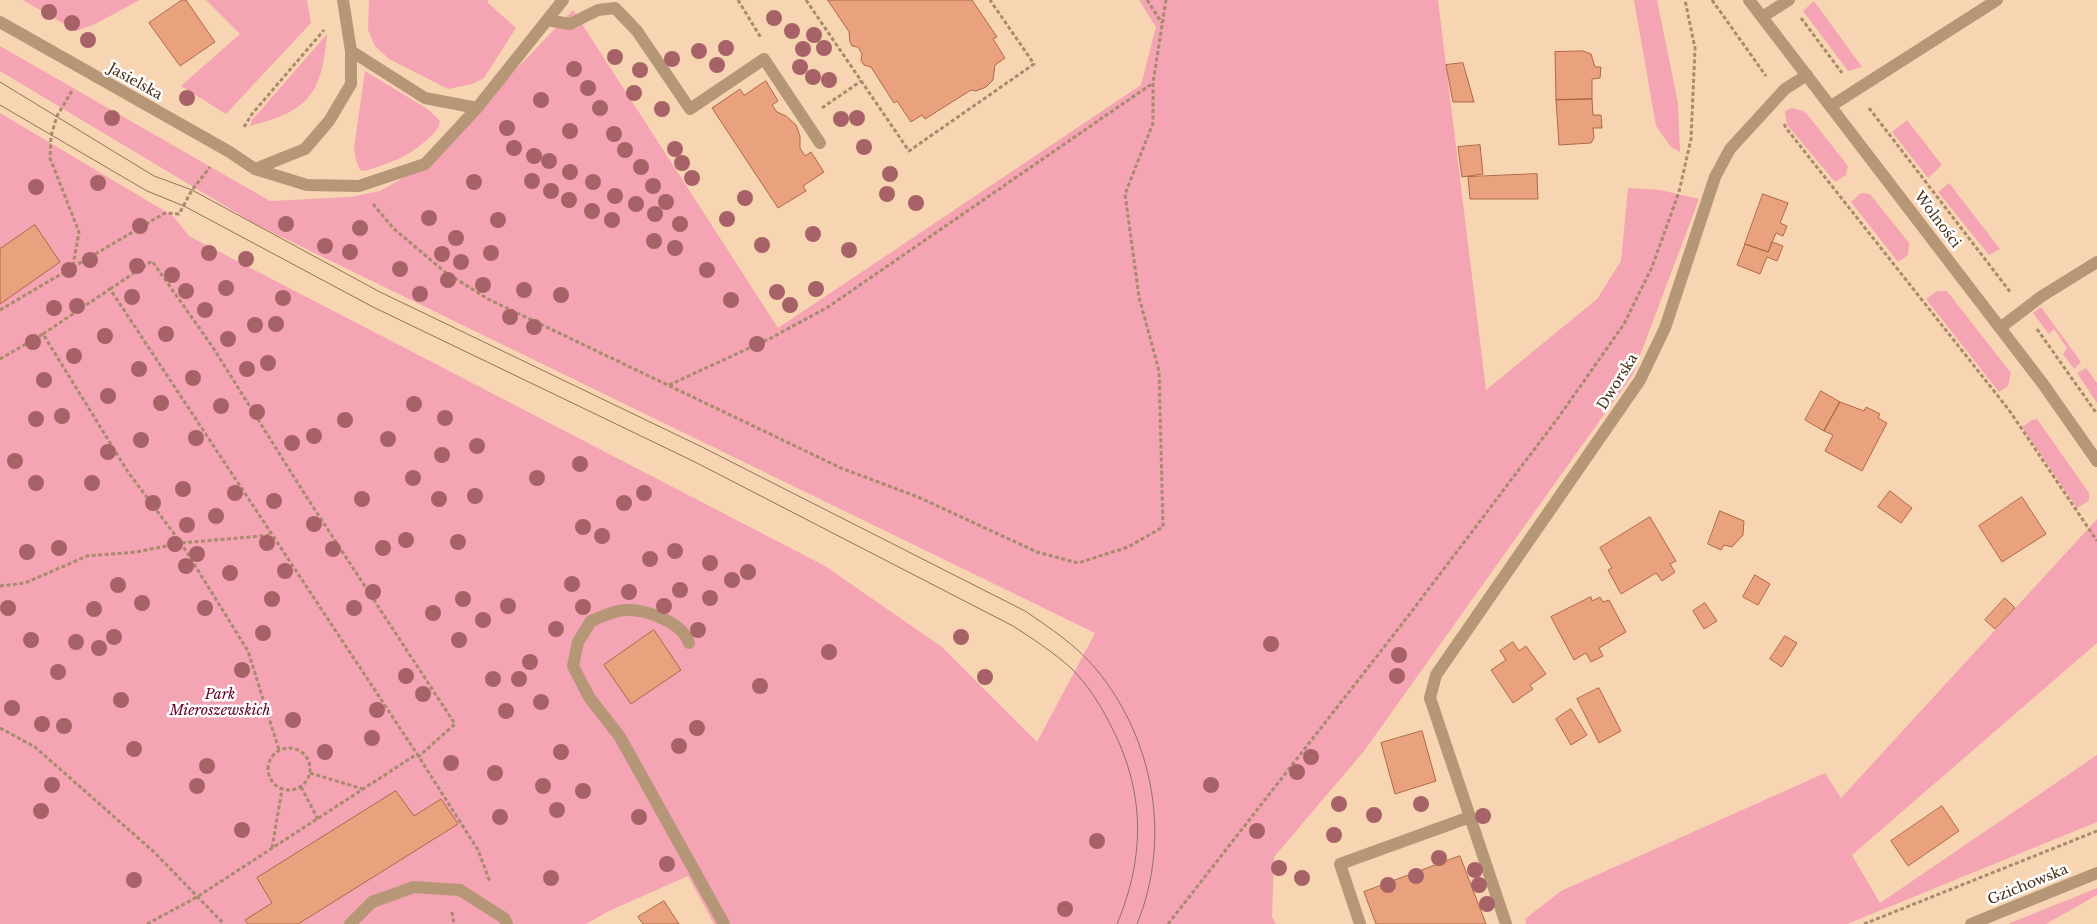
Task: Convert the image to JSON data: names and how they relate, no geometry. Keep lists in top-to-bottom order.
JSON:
{
  "streets": {
    "street": [
      "Jasielska",
      "Wolności",
      "Dworska",
      "Gzichowska"
    ]
  },
  "crossings": [
    ["Wolności", "Dworska"]
  ],
  "parks": ["Park Mieroszewskich"]
}
